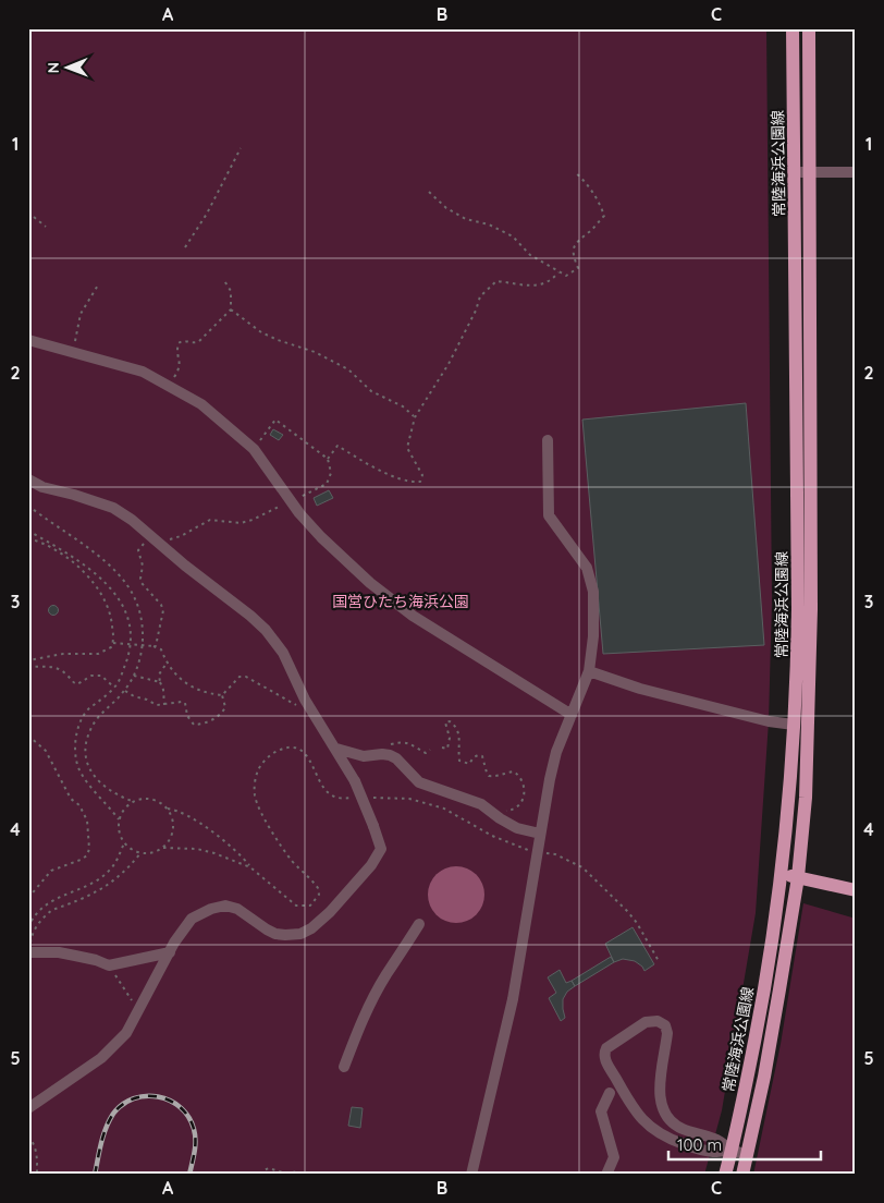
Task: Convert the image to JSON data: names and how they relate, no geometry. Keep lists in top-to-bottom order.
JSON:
{
  "streets": {
    "main road": ["常陸海浜公園線"]
  },
  "parks": ["国営ひたち海浜公園"],
  "scale_bar": "100 m",
  "north": "left",
  "grid": {
    "columns": ["A", "B", "C"],
    "rows": [
      "1",
      "2",
      "3",
      "4",
      "5"
    ]
  }
}
